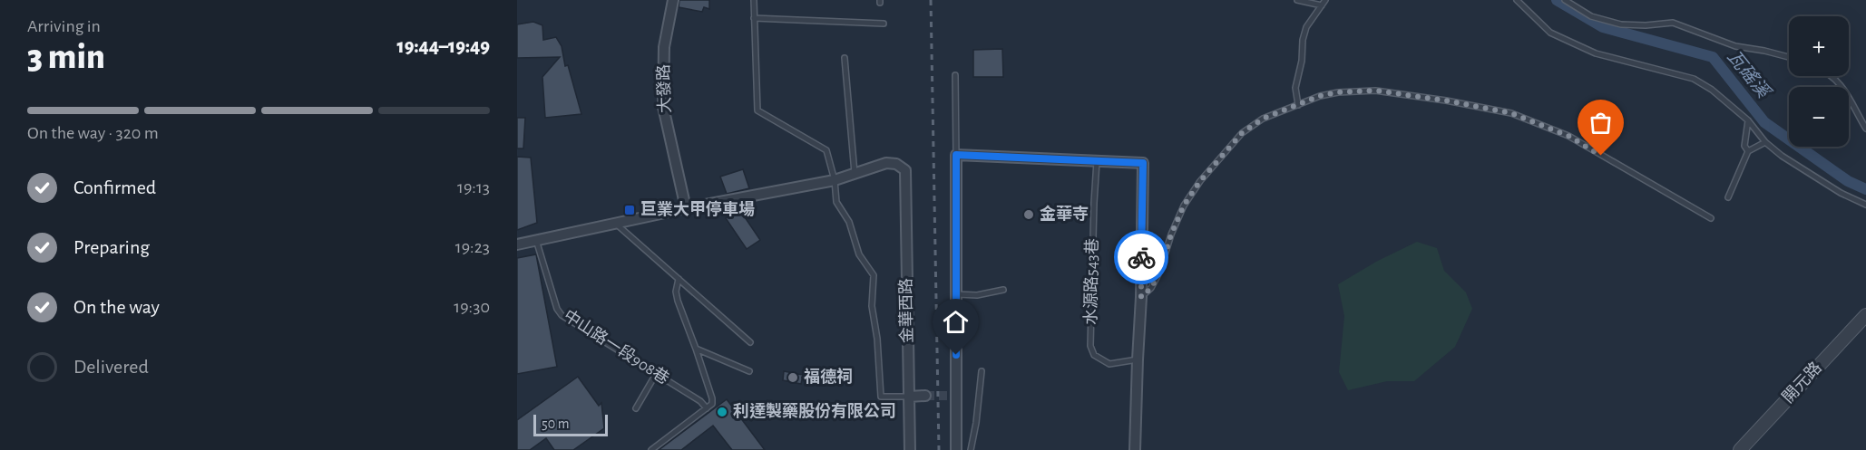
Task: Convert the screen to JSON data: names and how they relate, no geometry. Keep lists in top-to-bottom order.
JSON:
{
  "streets": {
    "street": ["大發路", "金華西路", "開元路"],
    "lane": ["水源路543巷", "中山路一段908巷"]
  },
  "water": ["瓦磘溪"],
  "places": {
    "transit": ["巨業大甲停車場"],
    "other": ["金華寺", "福德祠", "利達製藥股份有限公司"]
  },
  "scale_bar": "50 m",
  "page": {
    "heading": ["3 min", "Arriving in", "19:44–19:49"],
    "map_buttons": ["+", "−"],
    "bar": "On the way · 320 m",
    "list": [
      ["Confirmed", "19:13"],
      ["Preparing", "19:23"],
      ["On the way", "19:30"],
      "Delivered"
    ],
    "scale": "50 m"
  }
}
